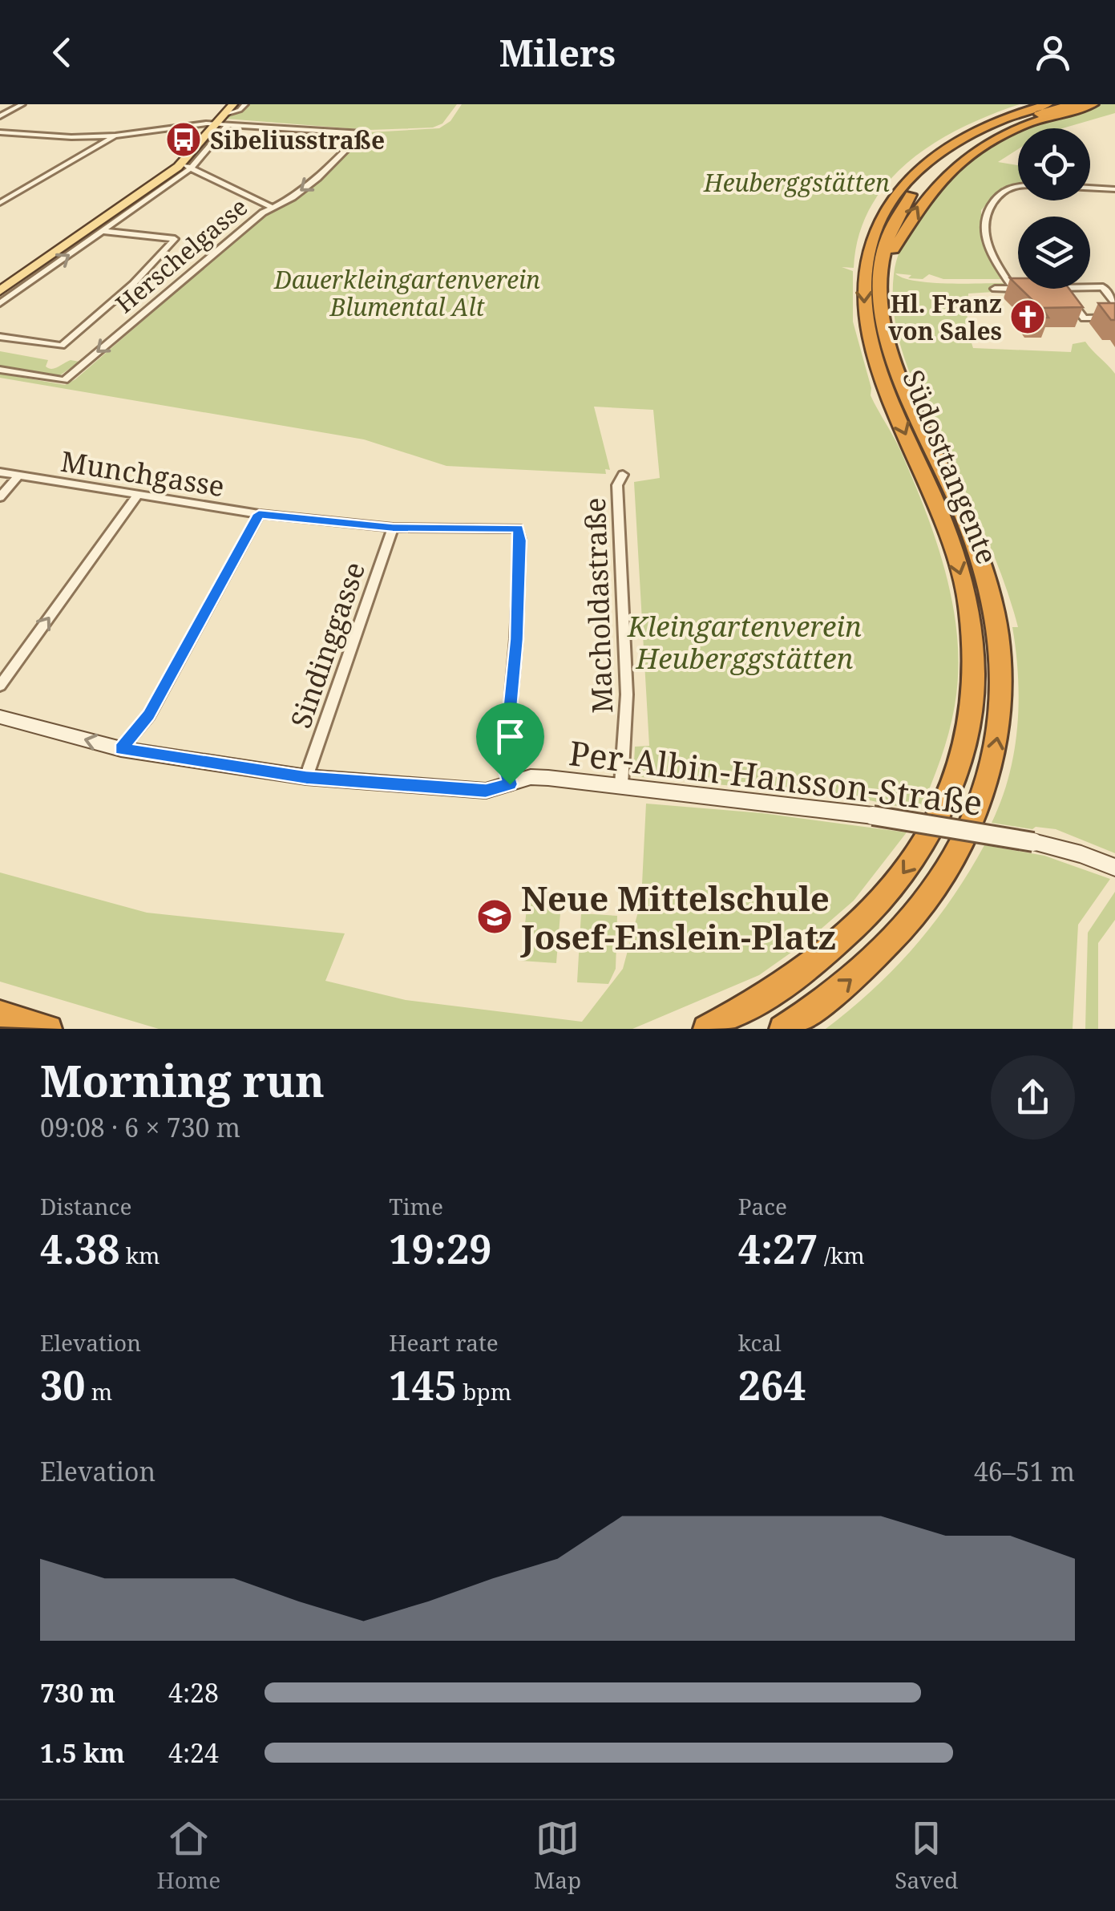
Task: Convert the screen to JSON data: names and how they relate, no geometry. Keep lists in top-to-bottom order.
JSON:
{
  "streets": {
    "highway": ["Südosttangente"],
    "street": [
      "Herschelgasse",
      "Munchgasse",
      "Macholdastraße",
      "Sindinggasse",
      "Per-Albin-Hansson-Straße"
    ]
  },
  "crossings": [
    ["Munchgasse", "Sindinggasse"],
    ["Munchgasse", "Per-Albin-Hansson-Straße"],
    ["Macholdastraße", "Per-Albin-Hansson-Straße"],
    ["Sindinggasse", "Per-Albin-Hansson-Straße"]
  ],
  "parks": ["Heuberggstätten", "Dauerkleingartenverein Blumental Alt", "Kleingartenverein Heuberggstätten"],
  "places": {
    "bus stop": ["Sibeliusstraße"],
    "church": ["Hl. Franz von Sales"],
    "school or university": ["Neue Mittelschule Josef-Enslein-Platz"]
  },
  "page": {
    "header": "Milers",
    "heading": ["Morning run", "09:08 · 6 × 730 m"],
    "stats": [
      ["Distance", "4.38 km"],
      ["Time", "19:29"],
      ["Pace", "4:27 /km"],
      ["Elevation", "30 m"],
      ["Heart rate", "145 bpm"],
      ["kcal", "264"]
    ],
    "chart": ["Elevation", "46–51 m"],
    "list": [
      {
        "name": "730 m",
        "note": "4:28"
      },
      {
        "name": "1.5 km",
        "note": "4:24"
      }
    ],
    "tabs": ["Home", "Map", "Saved"]
  }
}
